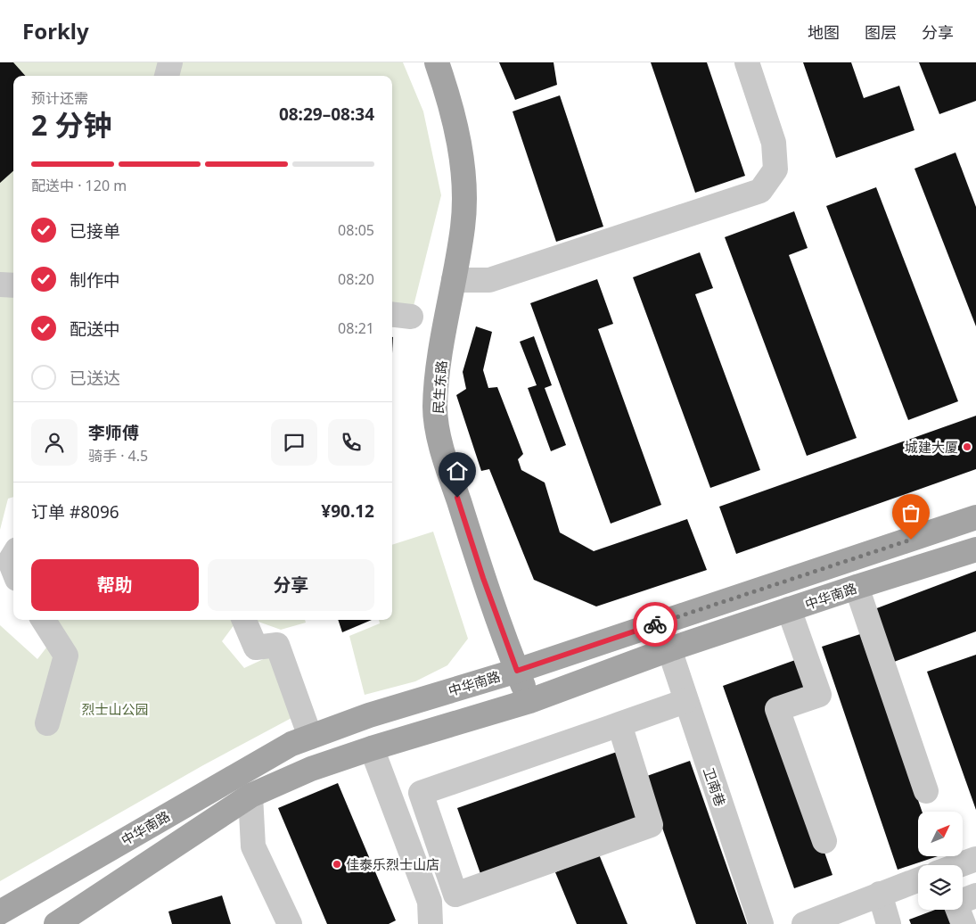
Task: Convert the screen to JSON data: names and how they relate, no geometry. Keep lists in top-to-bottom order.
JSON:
{
  "streets": {
    "main road": ["民生东路", "中华南路"],
    "street": ["卫南巷"]
  },
  "crossings": [
    ["民生东路", "中华南路"],
    ["中华南路", "卫南巷"]
  ],
  "parks": ["烈士山公园"],
  "places": ["城建大厦", "佳泰乐烈士山店"],
  "north": "top right",
  "page": {
    "header": "Forkly",
    "nav": ["地图", "图层", "分享"],
    "heading": ["2 分钟", "预计还需", "08:29–08:34"],
    "panel": [
      "李师傅",
      "骑手 · 4.5",
      "订单 #8096",
      "¥90.12"
    ],
    "bar": "配送中 · 120 m",
    "list": [
      ["已接单", "08:05"],
      ["制作中", "08:20"],
      ["配送中", "08:21"],
      "已送达"
    ],
    "buttons": ["帮助", "分享"]
  }
}
